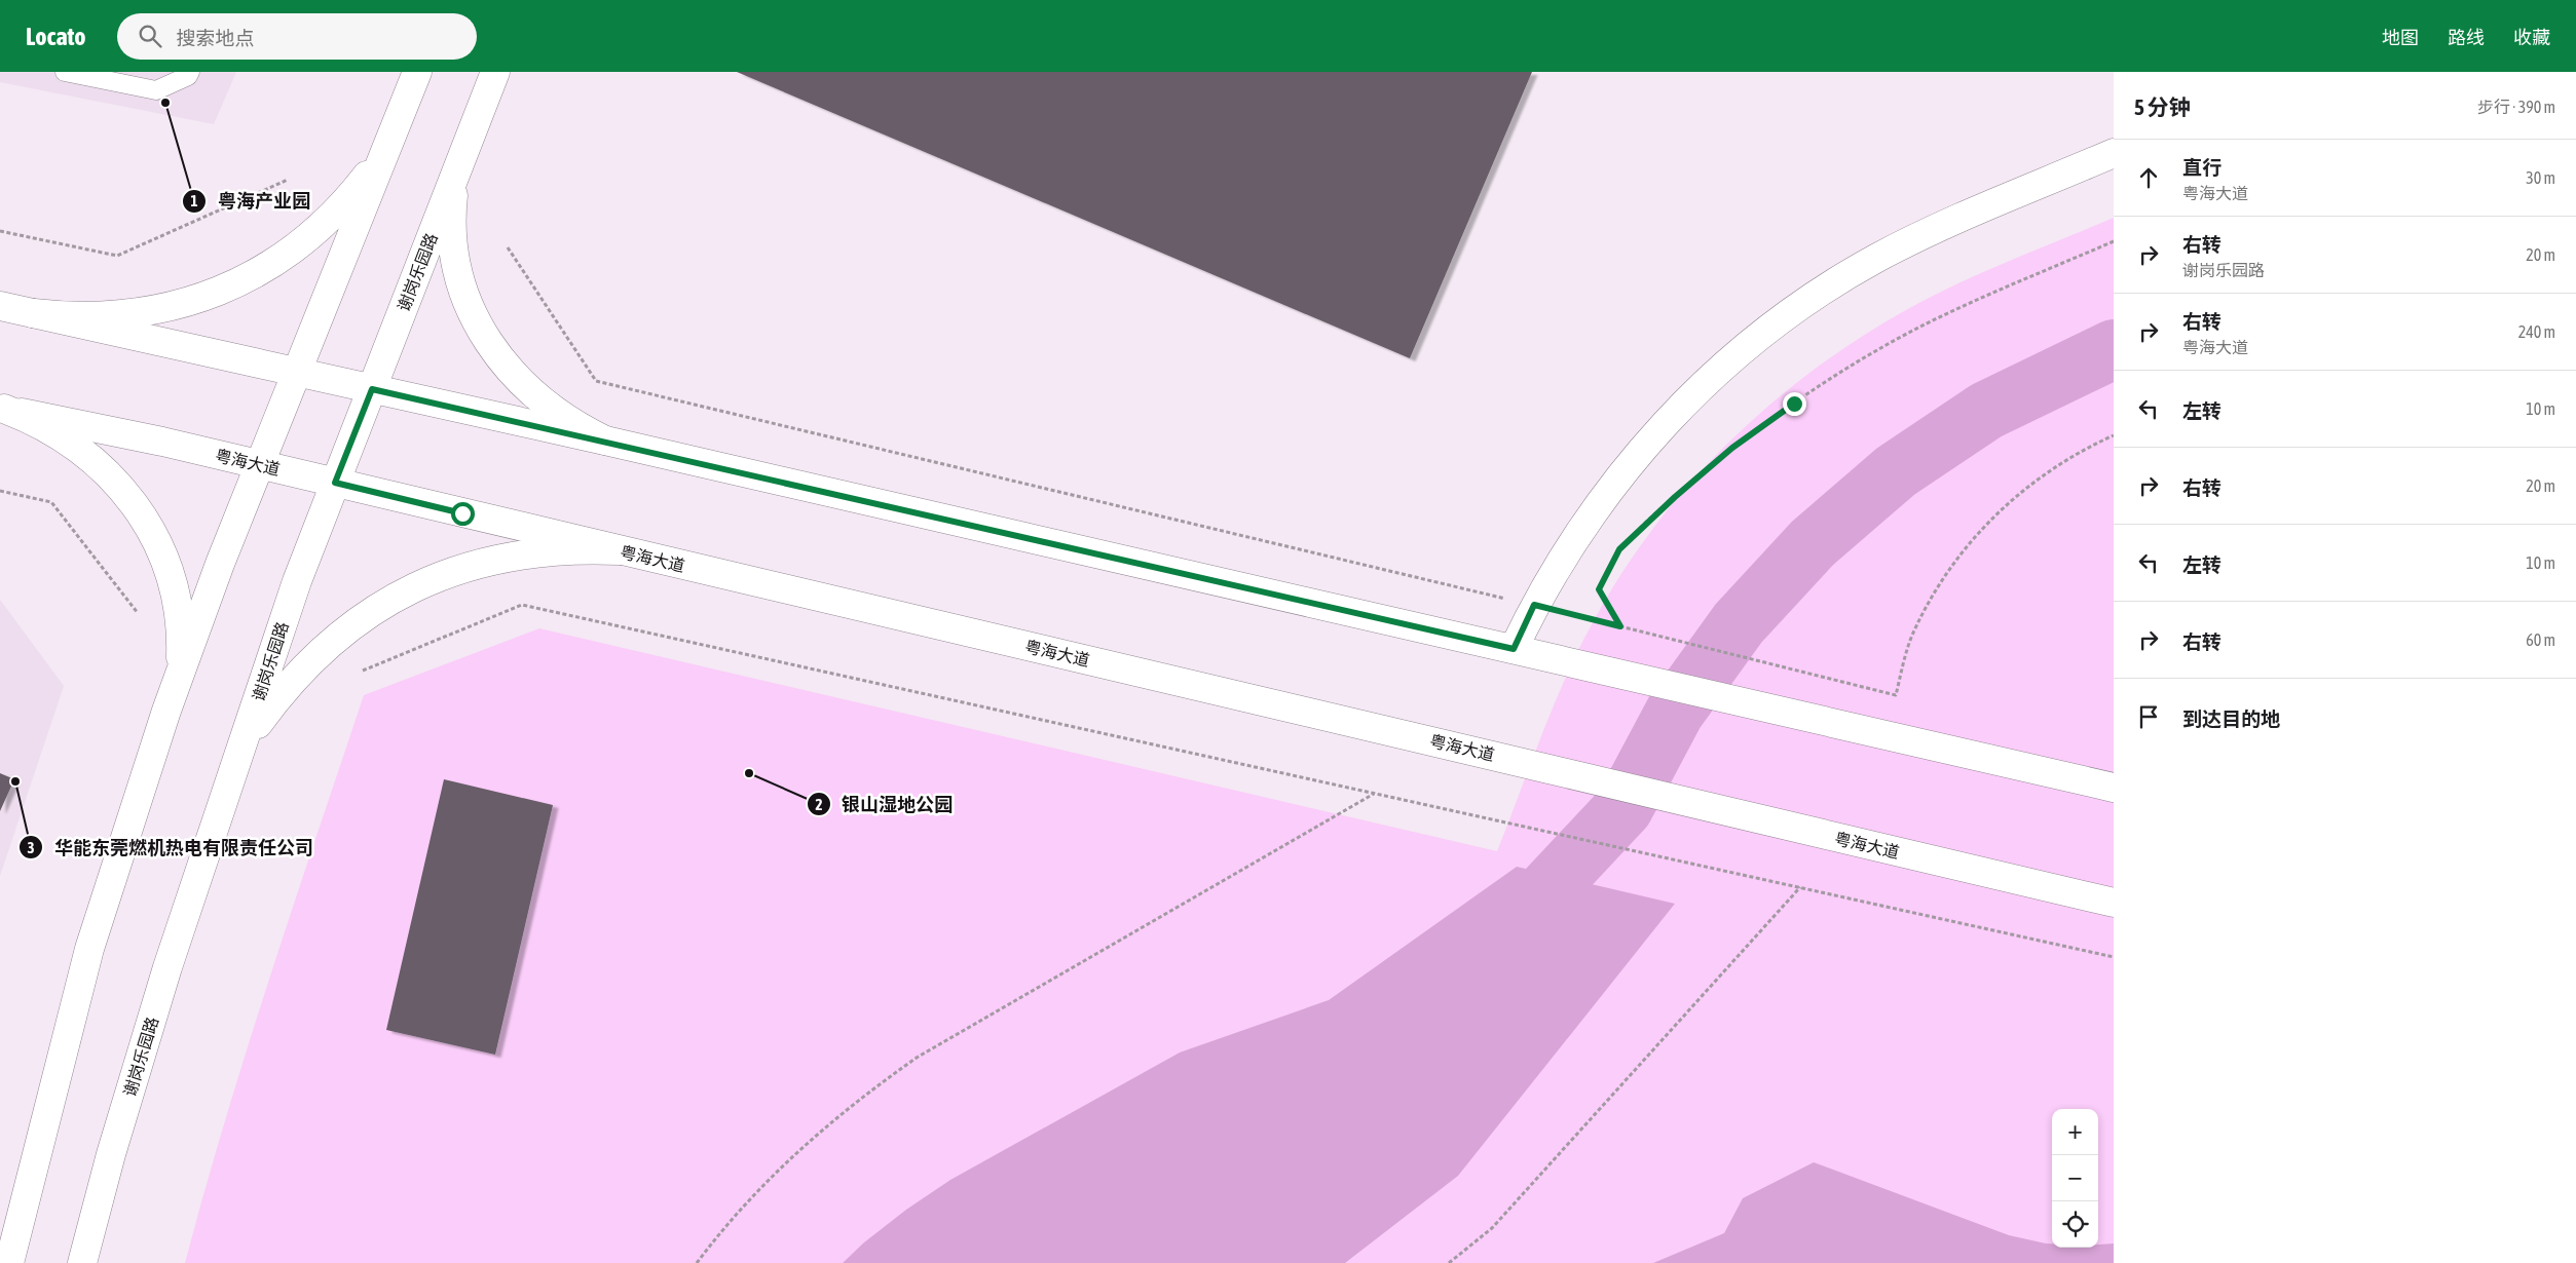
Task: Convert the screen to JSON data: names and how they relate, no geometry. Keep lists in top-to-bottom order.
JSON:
{
  "streets": {
    "main road": ["谢岗乐园路", "粤海大道"]
  },
  "crossings": [
    ["谢岗乐园路", "粤海大道"]
  ],
  "places": ["粤海产业园", "银山湿地公园", "华能东莞燃机热电有限责任公司"],
  "page": {
    "header": "Locato",
    "search": "搜索地点",
    "nav": ["地图", "路线", "收藏"],
    "heading": ["5 分钟", "步行 · 390 m"],
    "list": [
      ["直行", "粤海大道", "30 m"],
      ["右转", "谢岗乐园路", "20 m"],
      ["右转", "粤海大道", "240 m"],
      ["左转", "10 m"],
      ["右转", "20 m"],
      ["左转", "10 m"],
      ["右转", "60 m"],
      "到达目的地"
    ],
    "map_buttons": ["+", "−"]
  }
}
